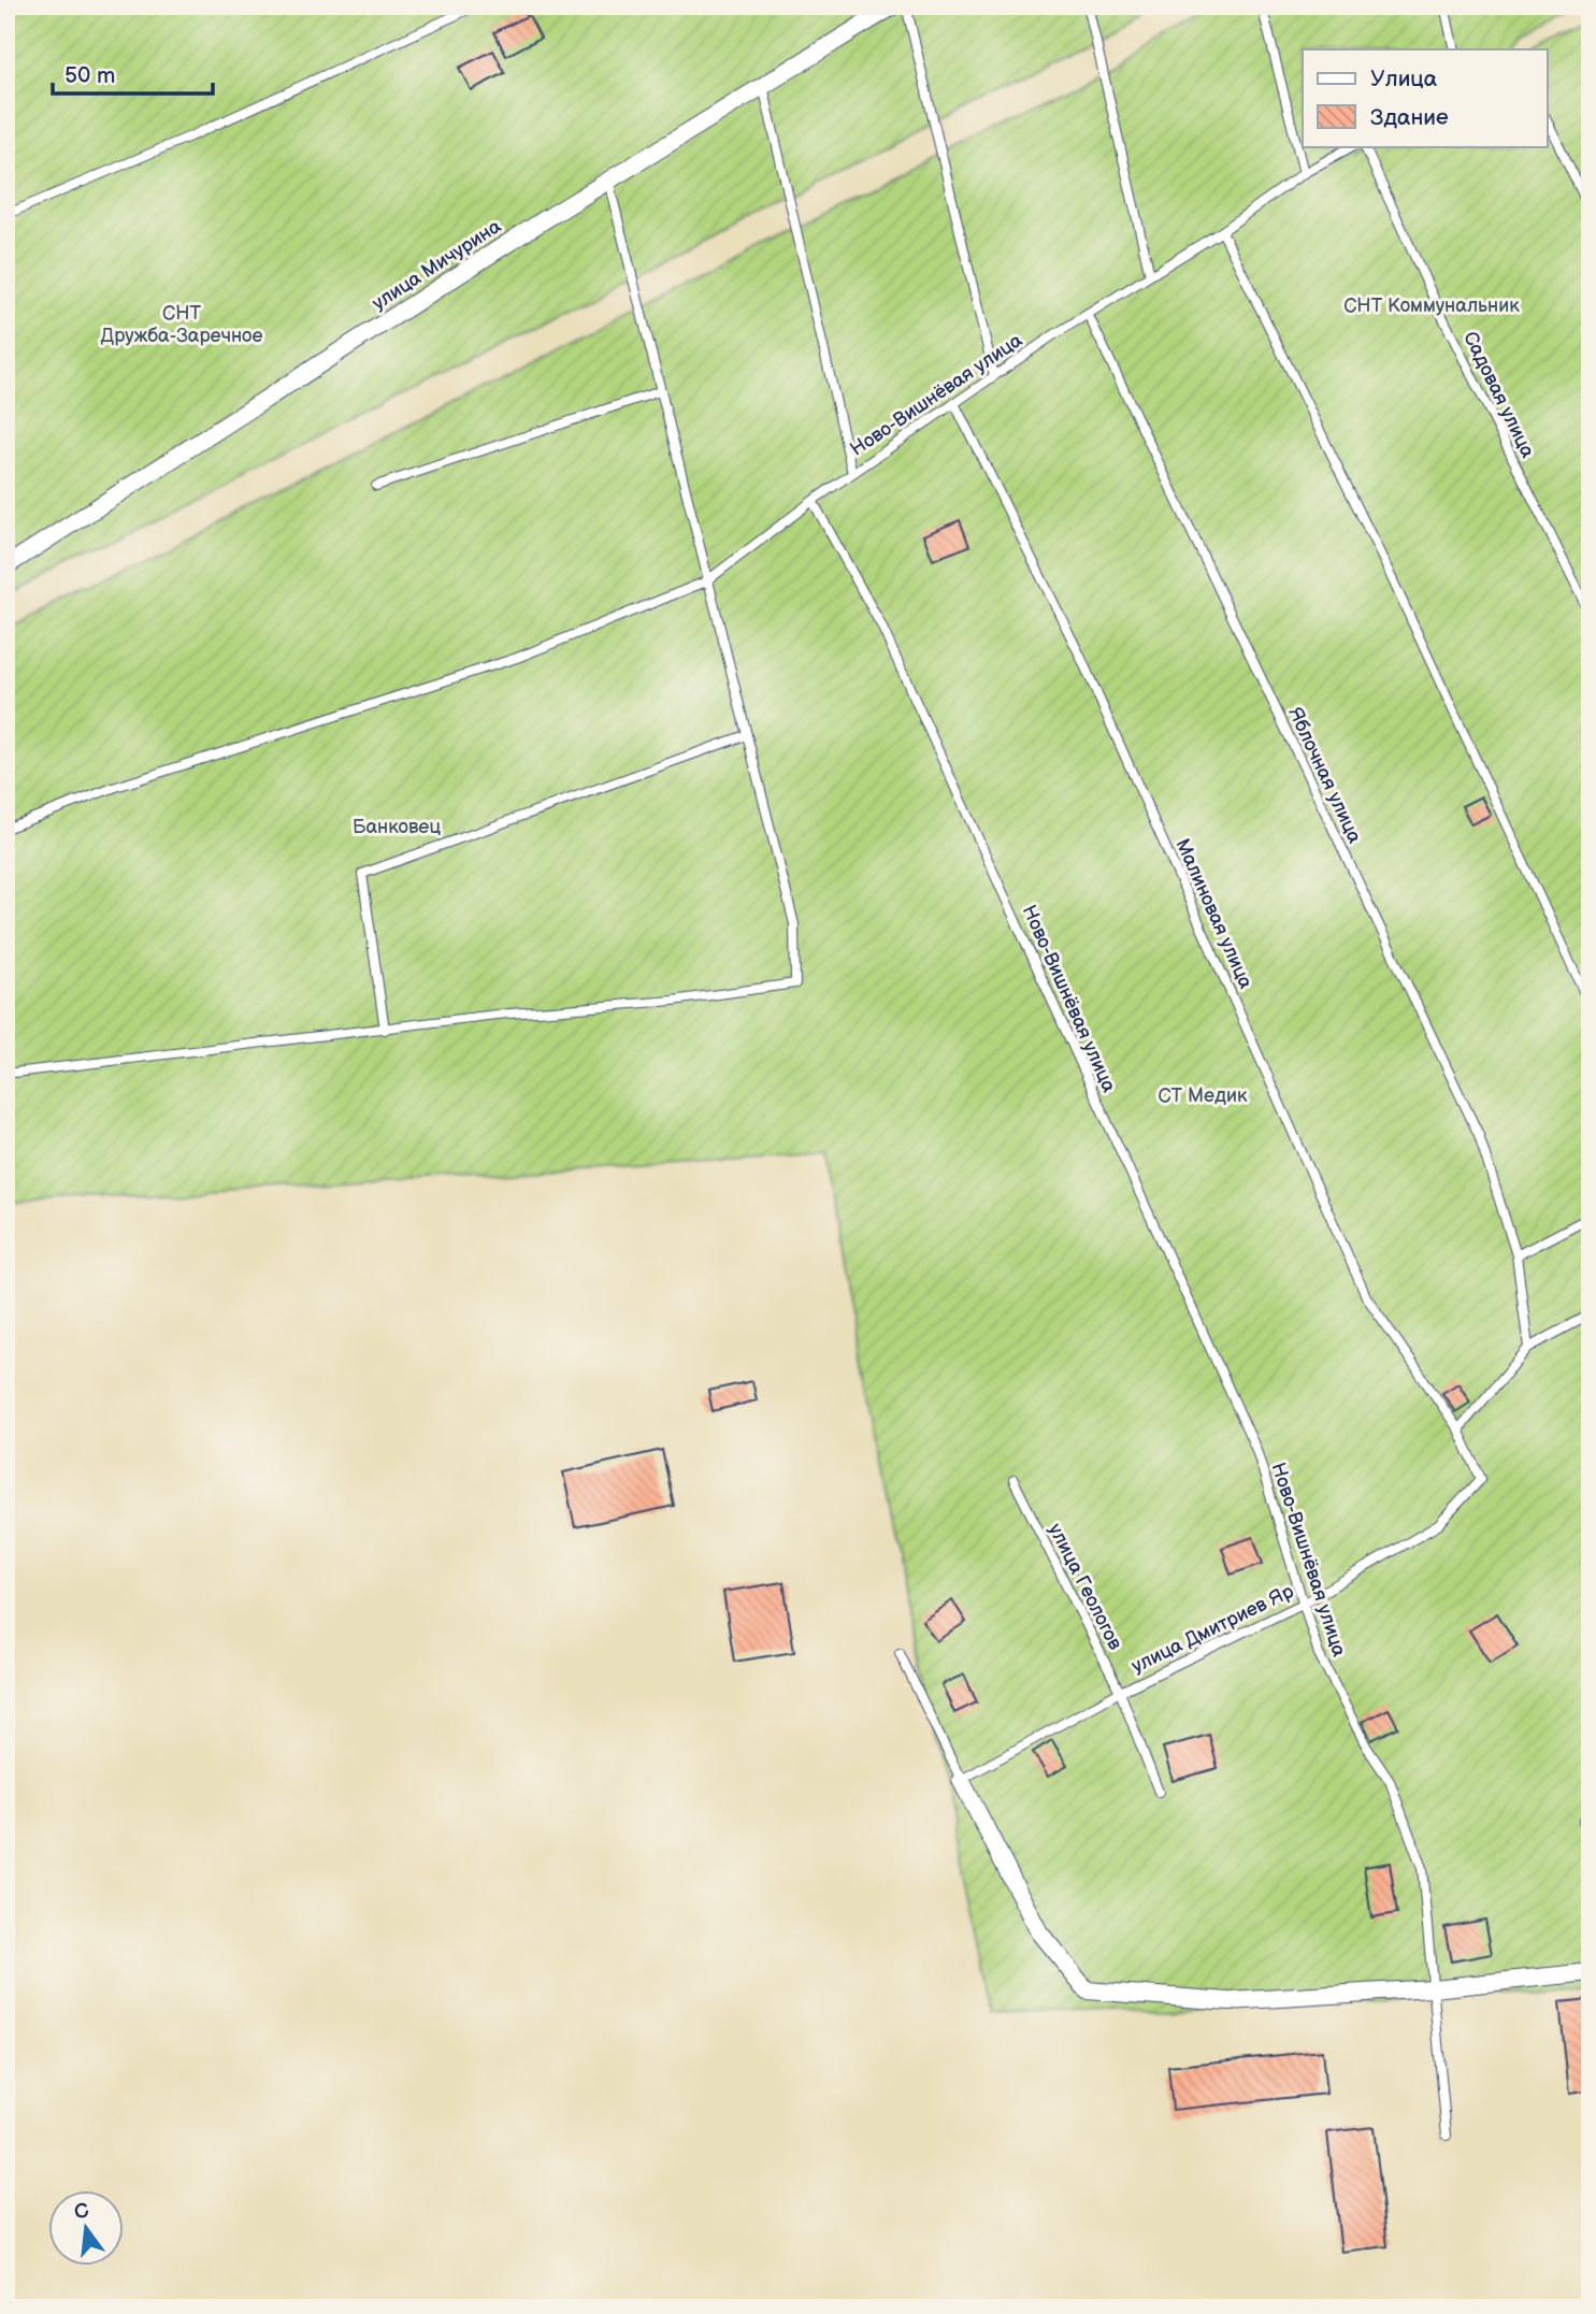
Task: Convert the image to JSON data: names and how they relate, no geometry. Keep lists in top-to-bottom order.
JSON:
{
  "streets": {
    "street": ["улица Мичурина"],
    "lane": [
      "Ново-Вишнёвая улица",
      "Садовая улица",
      "Яблочная улица",
      "Малиновая улица",
      "улица Геологов",
      "улица Дмитриев Яр"
    ]
  },
  "crossings": [
    ["Ново-Вишнёвая улица", "Яблочная улица"],
    ["Ново-Вишнёвая улица", "Малиновая улица"],
    ["Ново-Вишнёвая улица", "улица Дмитриев Яр"],
    ["Малиновая улица", "улица Дмитриев Яр"],
    ["улица Геологов", "улица Дмитриев Яр"]
  ],
  "parks": [
    "СНТ Коммунальник",
    "СНТ Дружба-Заречное",
    "Банковец",
    "СТ Медик"
  ],
  "legend": ["Улица", "Здание"],
  "scale_bar": "50 m",
  "north": "top"
}
